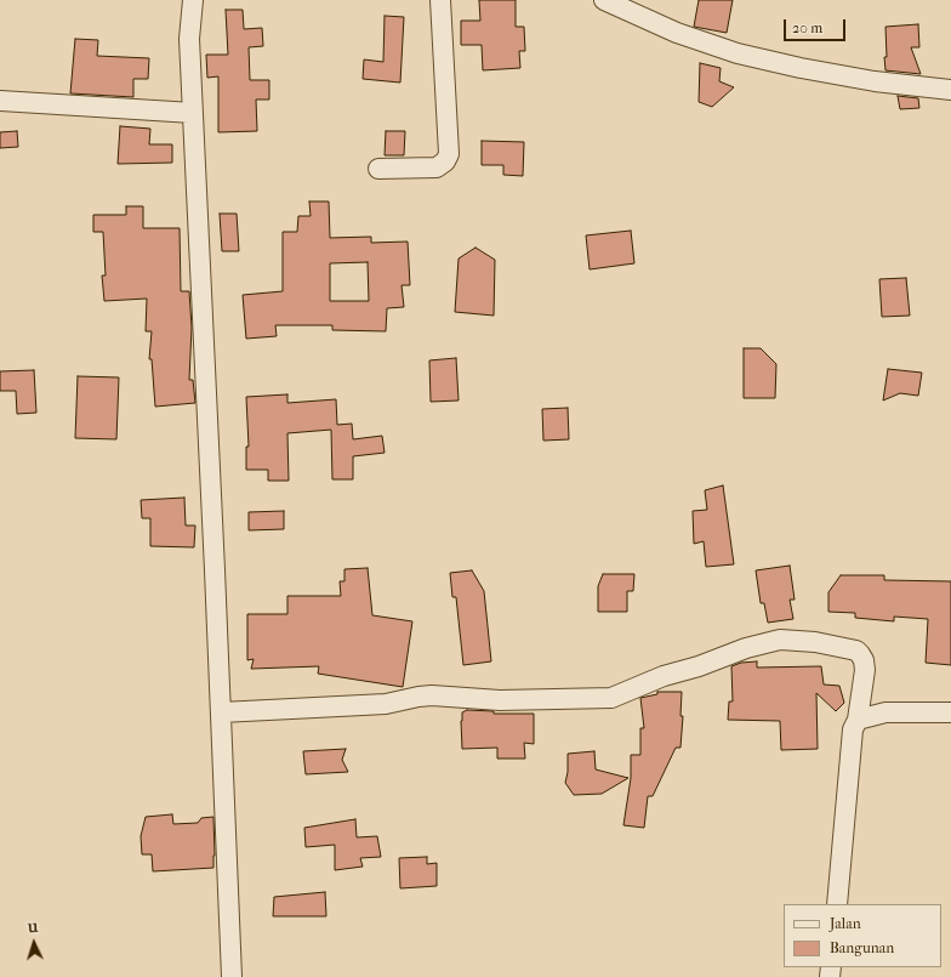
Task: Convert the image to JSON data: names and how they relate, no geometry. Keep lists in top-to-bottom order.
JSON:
{
  "legend": ["Jalan", "Bangunan"],
  "scale_bar": "20 m",
  "north": "top"
}
